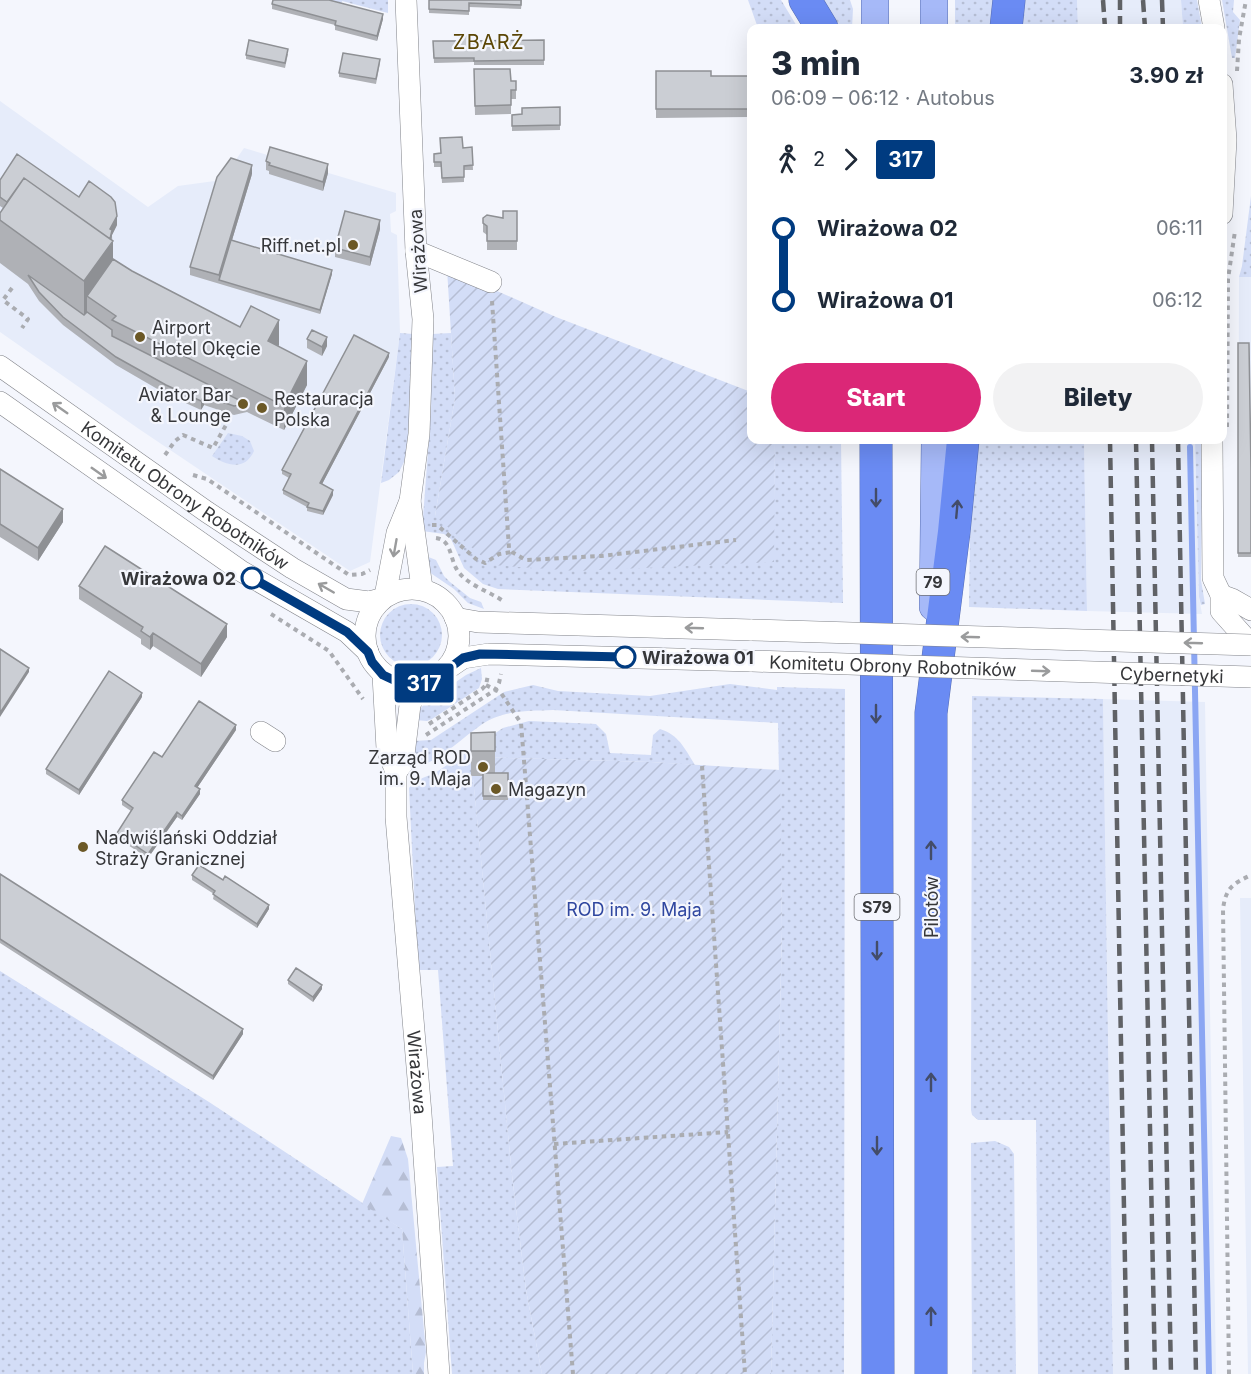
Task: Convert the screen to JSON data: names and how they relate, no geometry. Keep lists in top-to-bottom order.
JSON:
{
  "streets": {
    "highway": ["S79", "Pilotów"],
    "main road": ["79"],
    "street": ["Wirażowa", "Komitetu Obrony Robotników", "Cybernetyki"]
  },
  "crossings": [
    ["Wirażowa", "Komitetu Obrony Robotników"],
    ["Komitetu Obrony Robotników", "Cybernetyki"]
  ],
  "one_way": ["Pilotów"],
  "districts": ["ZBARŻ"],
  "parks": ["ROD im. 9. Maja"],
  "places": [
    "Riff.net.pl",
    "Airport Hotel Okęcie",
    "Aviator Bar & Lounge",
    "Restauracja Polska",
    "Wirażowa 02",
    "Wirażowa 01",
    "Zarząd ROD im. 9. Maja",
    "Magazyn",
    "Nadwiślański Oddział Straży Granicznej"
  ],
  "lines": ["bus line 317"],
  "page": {
    "on_map": "317",
    "heading": ["3 min", "06:09 – 06:12 · Autobus", "3.90 zł"],
    "legs": ["2", "317"],
    "list": [
      {
        "name": "Wirażowa 02",
        "value": "06:11"
      },
      {
        "name": "Wirażowa 01",
        "value": "06:12"
      }
    ],
    "buttons": ["Start", "Bilety"]
  }
}
